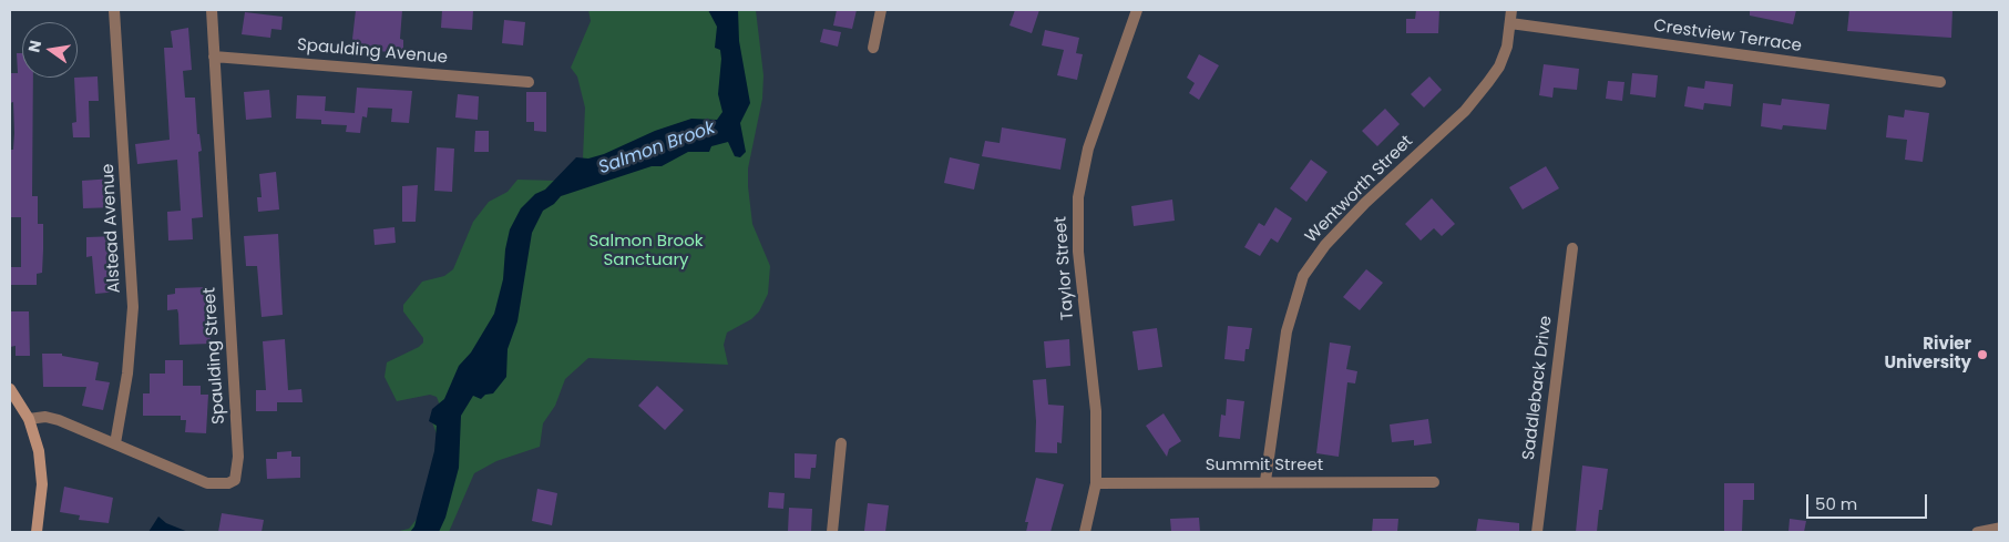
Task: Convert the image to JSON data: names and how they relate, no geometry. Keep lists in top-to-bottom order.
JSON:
{
  "streets": {
    "street": [
      "Crestview Terrace",
      "Spaulding Avenue",
      "Wentworth Street",
      "Alstead Avenue",
      "Taylor Street",
      "Spaulding Street",
      "Saddleback Drive",
      "Summit Street"
    ]
  },
  "crossings": [
    ["Crestview Terrace", "Wentworth Street"],
    ["Spaulding Avenue", "Spaulding Street"],
    ["Wentworth Street", "Summit Street"],
    ["Alstead Avenue", "Spaulding Street"],
    ["Taylor Street", "Summit Street"]
  ],
  "water": ["Salmon Brook"],
  "parks": ["Salmon Brook Sanctuary"],
  "places": ["Rivier University"],
  "scale_bar": "50 m",
  "north": "left"
}
